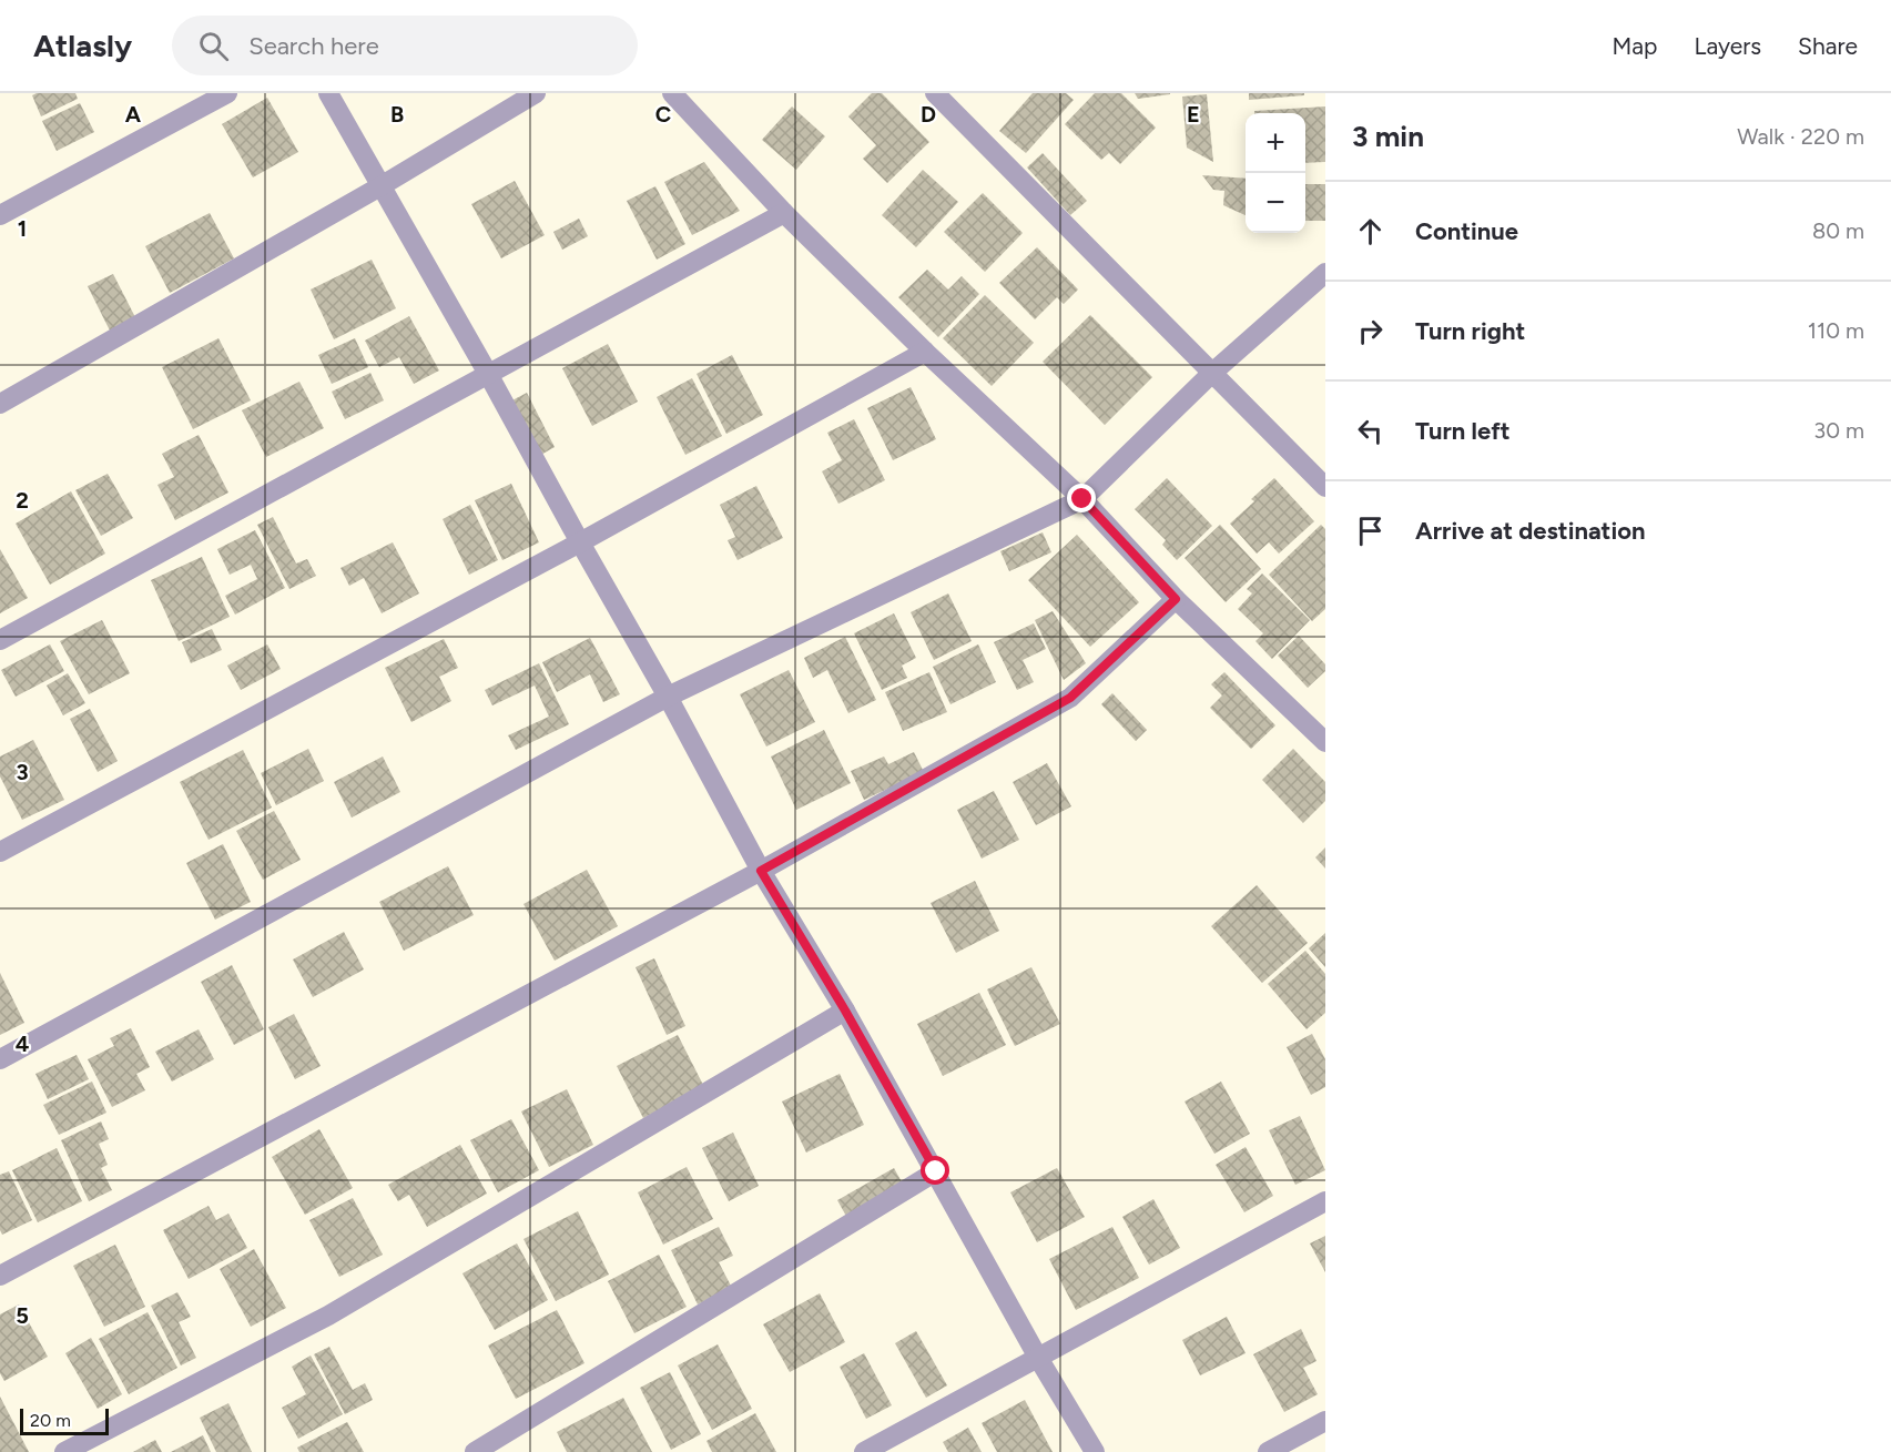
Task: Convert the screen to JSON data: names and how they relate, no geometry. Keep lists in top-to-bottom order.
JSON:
{
  "scale_bar": "20 m",
  "page": {
    "header": "Atlasly",
    "search": "Search here",
    "nav": ["Map", "Layers", "Share"],
    "heading": ["3 min", "Walk · 220 m"],
    "map_buttons": ["+", "−"],
    "list": [
      ["Continue", "80 m"],
      ["Turn right", "110 m"],
      ["Turn left", "30 m"],
      "Arrive at destination"
    ],
    "scale": "20 m"
  },
  "grid": {
    "columns": [
      "A",
      "B",
      "C",
      "D",
      "E"
    ],
    "rows": [
      "1",
      "2",
      "3",
      "4",
      "5"
    ]
  }
}
